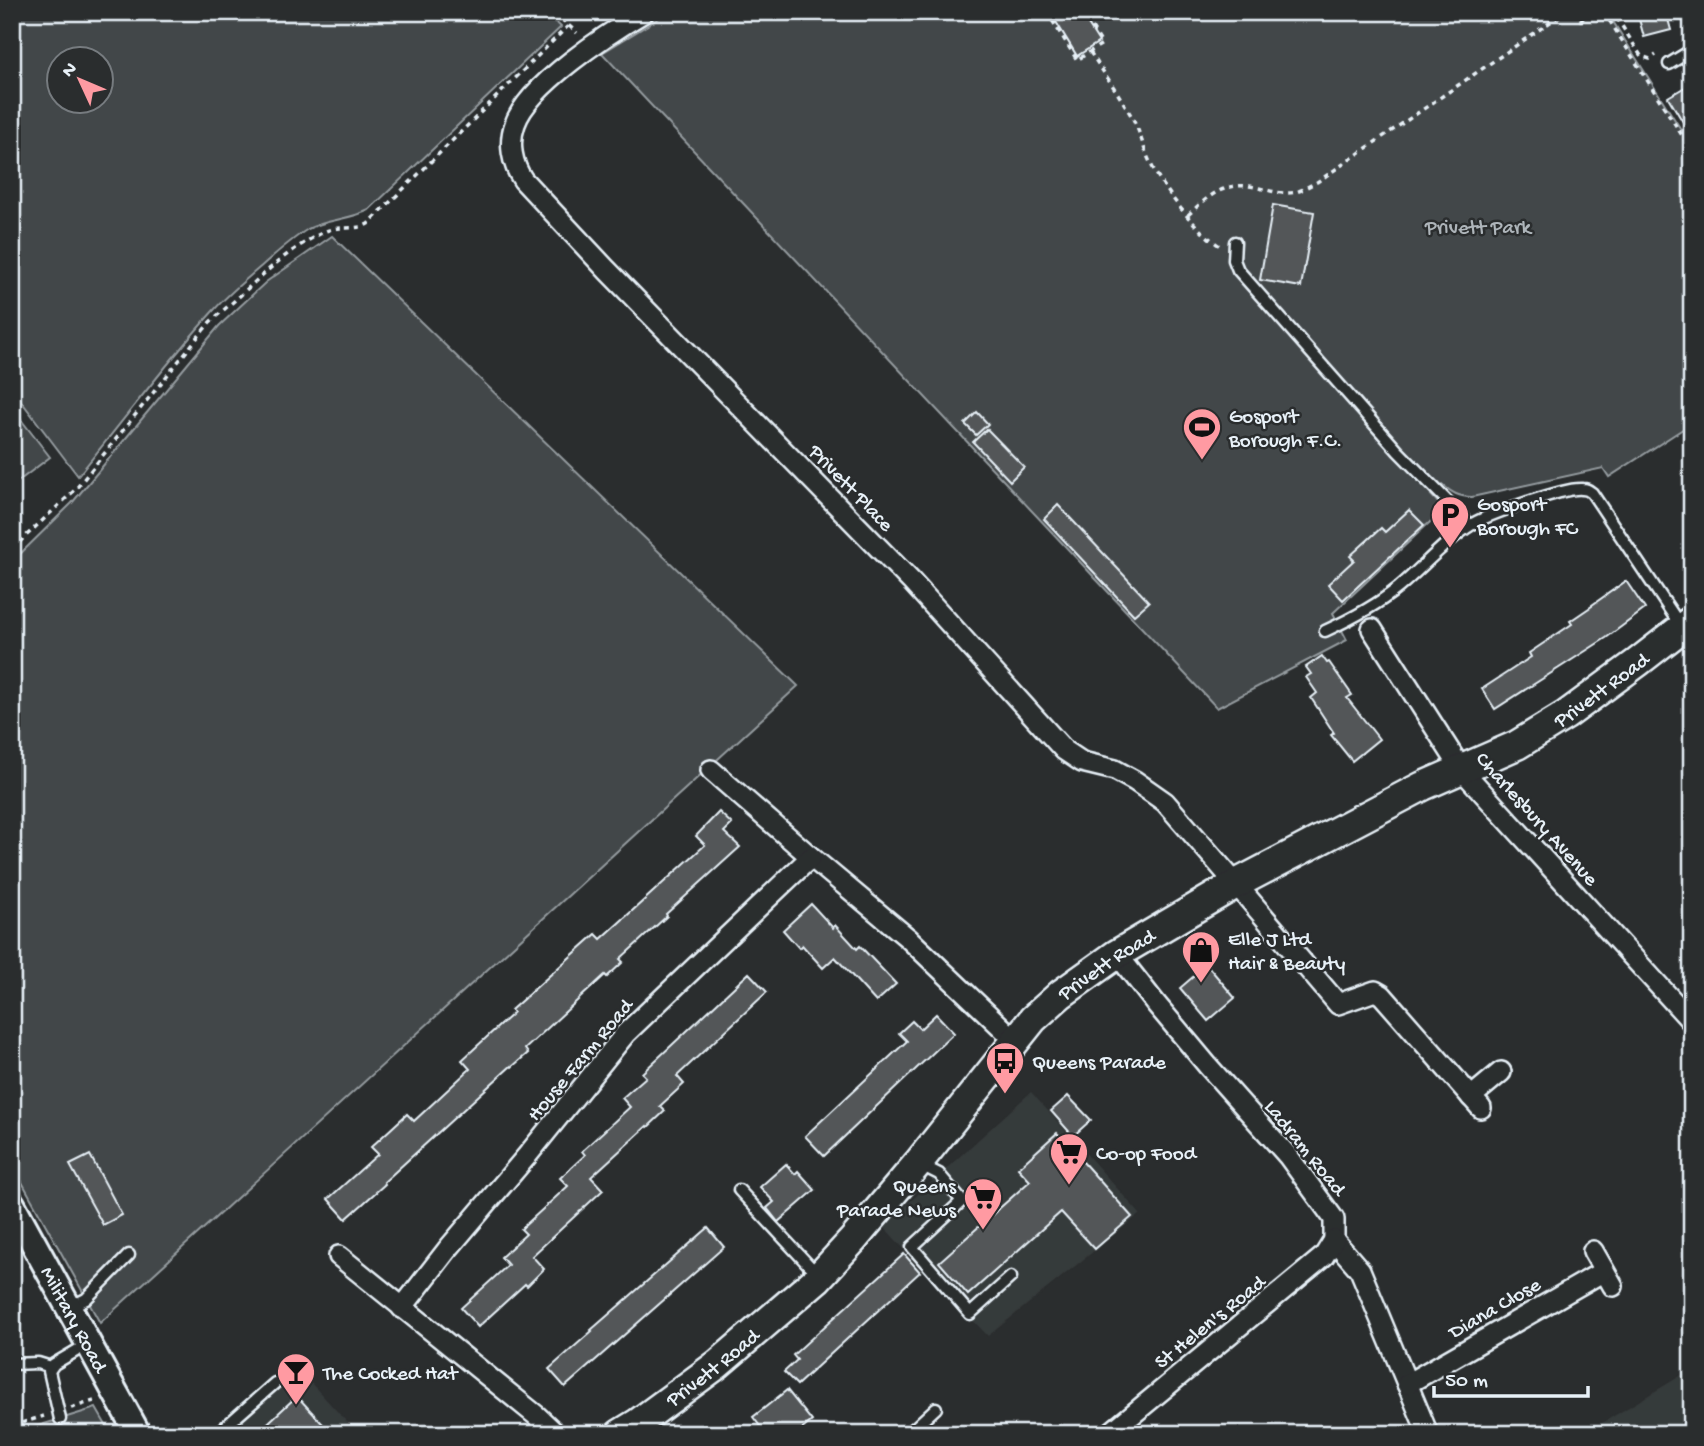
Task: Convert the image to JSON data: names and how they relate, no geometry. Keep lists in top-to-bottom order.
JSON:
{
  "streets": {
    "main road": ["Privett Road"],
    "street": [
      "Privett Place",
      "Charlesbury Avenue",
      "House Farm Road",
      "Ladram Road",
      "Diana Close",
      "Military Road",
      "St Helen's Road"
    ]
  },
  "crossings": [
    ["Privett Place", "Privett Road"],
    ["Privett Road", "Charlesbury Avenue"],
    ["Privett Road", "Ladram Road"],
    ["Ladram Road", "Diana Close"],
    ["Ladram Road", "St Helen's Road"]
  ],
  "parks": ["Privett Park"],
  "places": {
    "sports": ["Gosport Borough F.C."],
    "parking": ["Gosport Borough FC"],
    "shop": ["Elle J Ltd Hair & Beauty"],
    "bus stop": ["Queens Parade"],
    "supermarket": ["Co-op Food", "Queens Parade News"],
    "bar": ["The Cocked Hat"]
  },
  "scale_bar": "50 m",
  "north": "top left"
}
